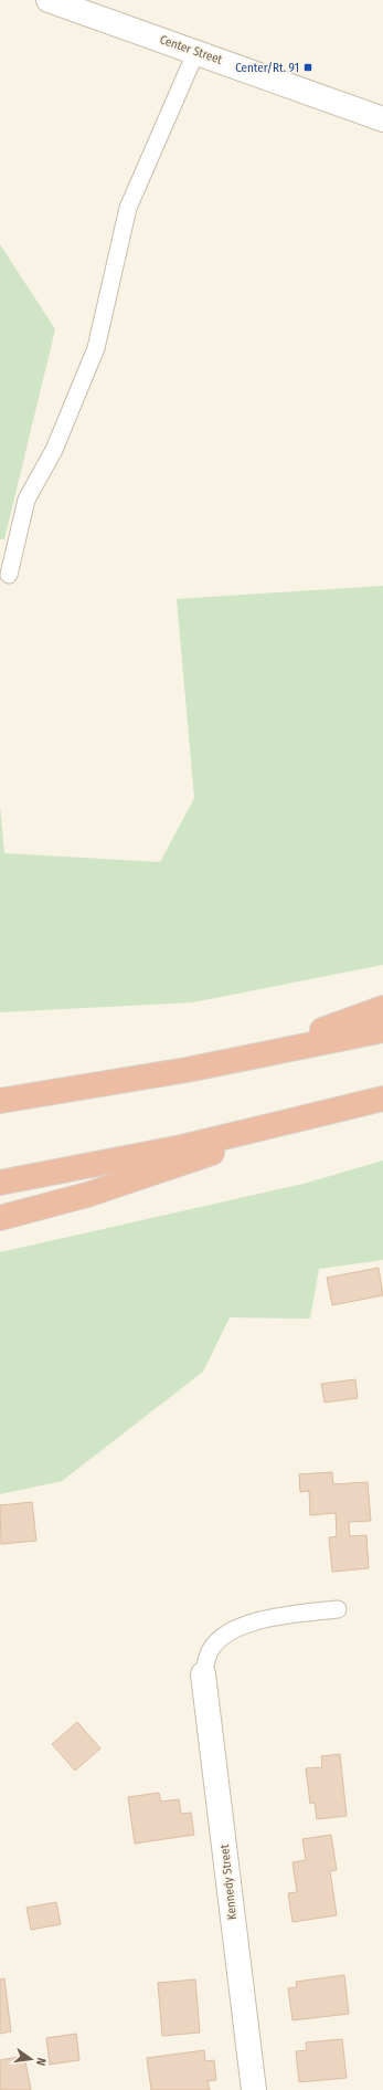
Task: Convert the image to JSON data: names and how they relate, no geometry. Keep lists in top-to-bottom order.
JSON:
{
  "streets": {
    "street": ["Center Street", "Kennedy Street"]
  },
  "places": {
    "transit": ["Center/Rt. 91"]
  },
  "north": "right"
}
